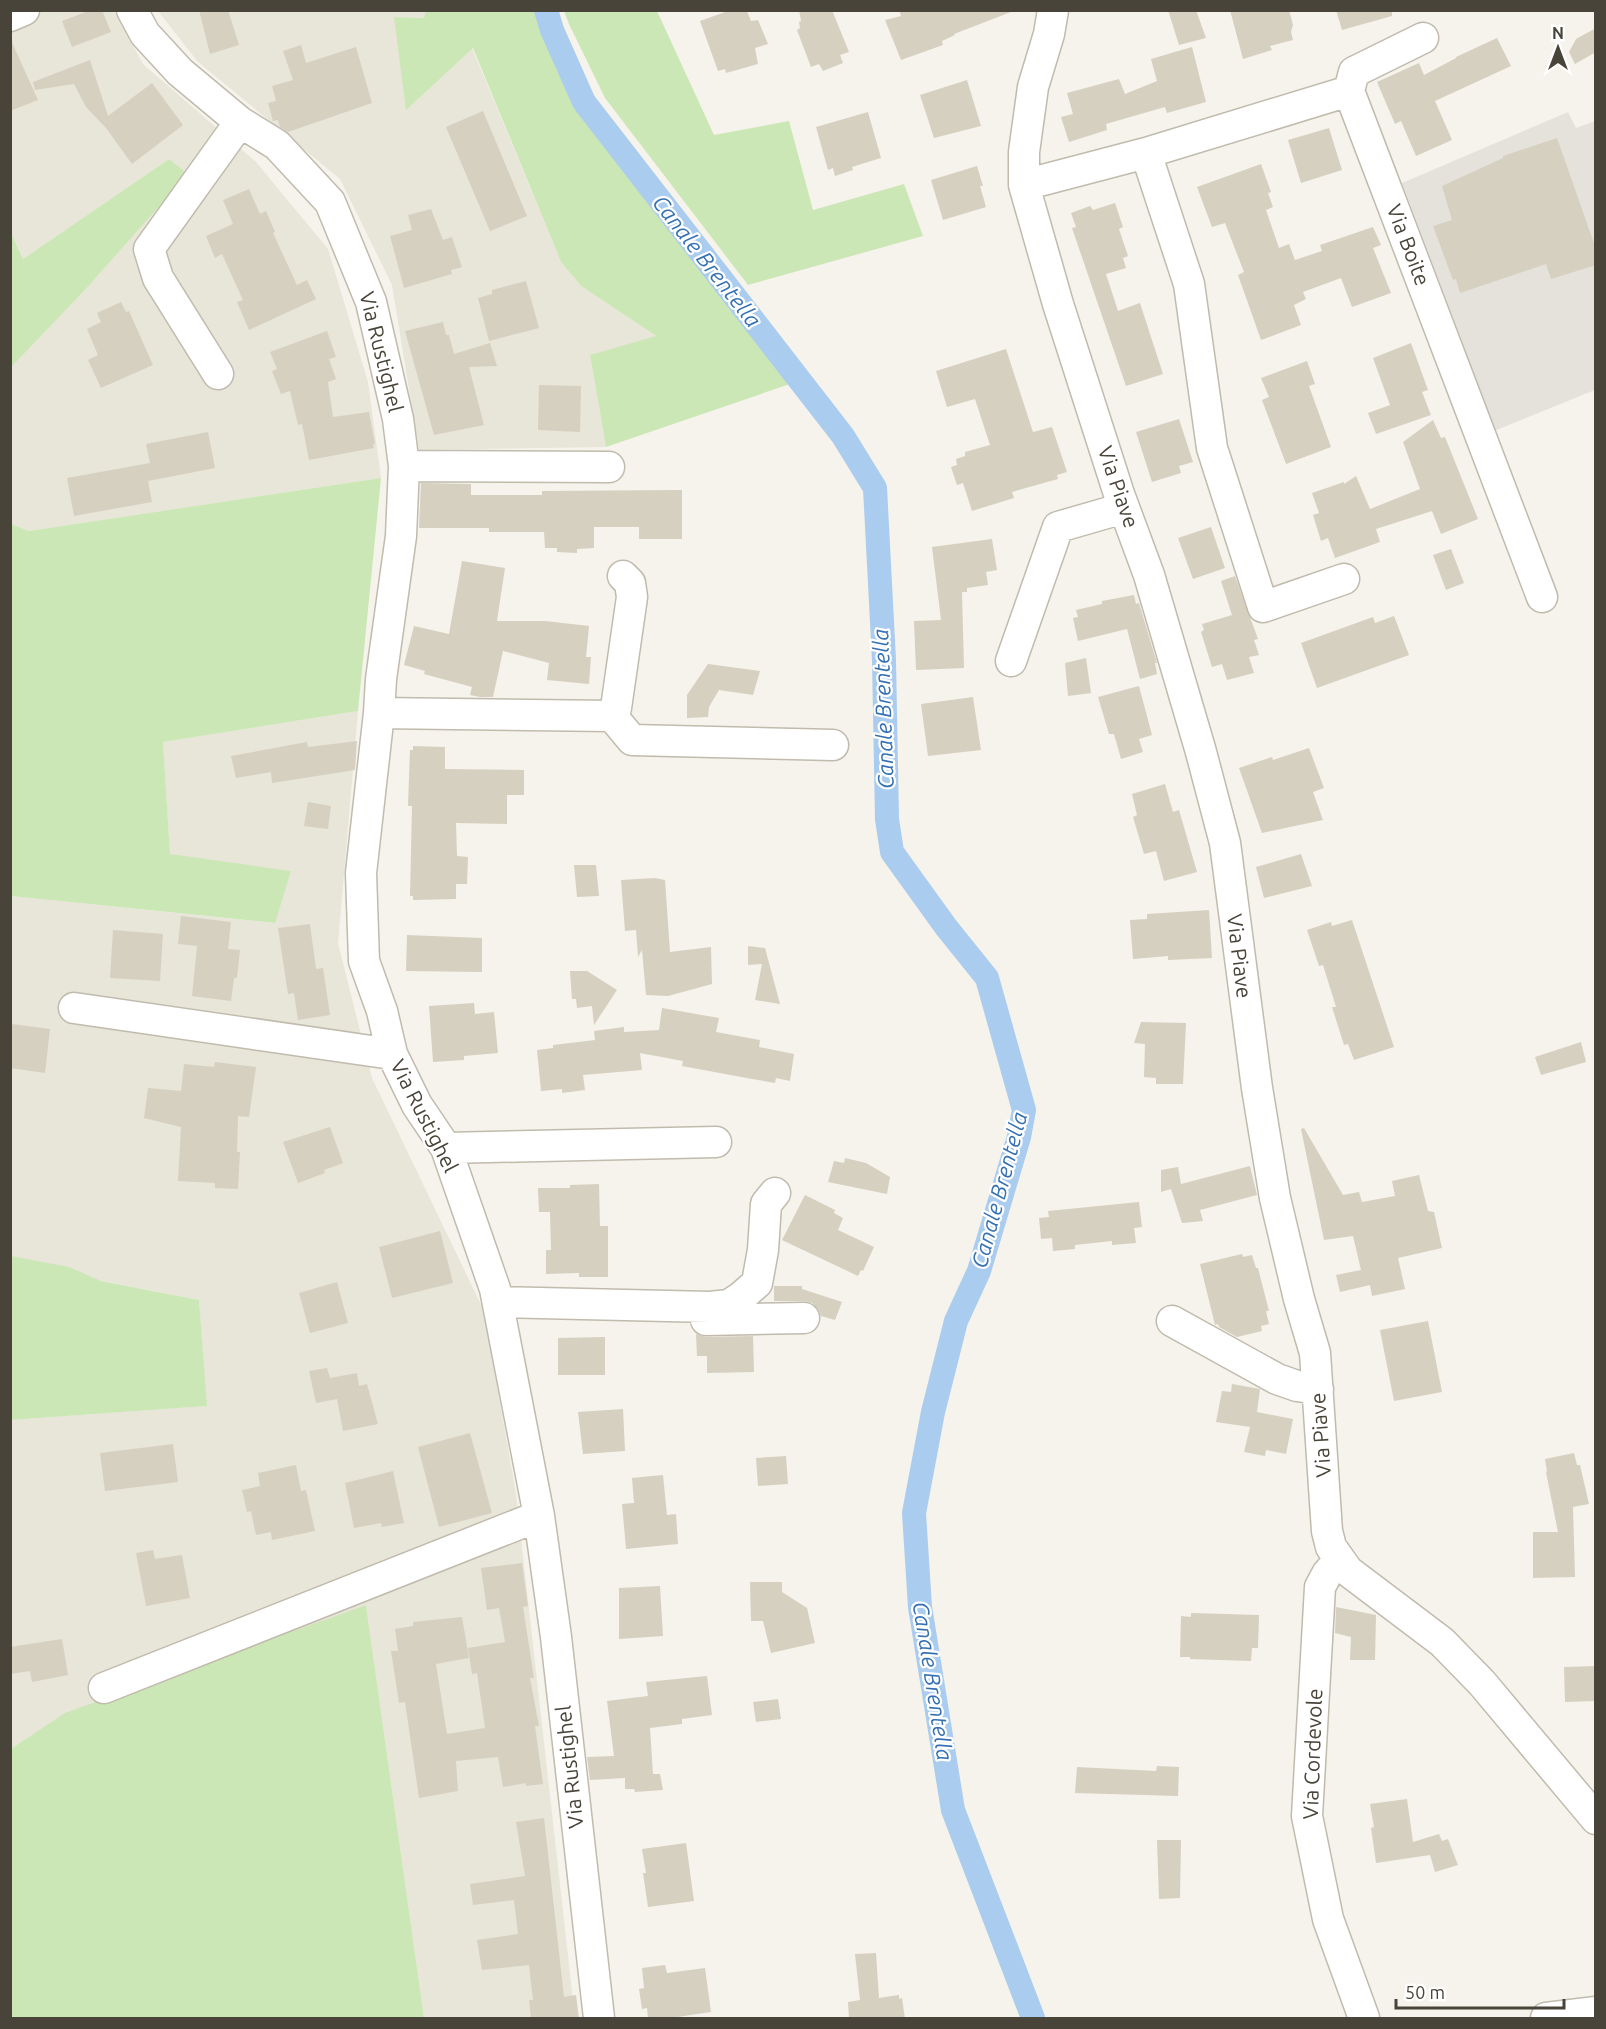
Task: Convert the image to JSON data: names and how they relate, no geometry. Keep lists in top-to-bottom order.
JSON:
{
  "streets": {
    "street": [
      "Via Boite",
      "Via Rustighel",
      "Via Piave",
      "Via Cordevole"
    ]
  },
  "crossings": [
    ["Via Piave", "Via Cordevole"]
  ],
  "water": ["Canale Brentella"],
  "scale_bar": "50 m",
  "north": "top"
}
